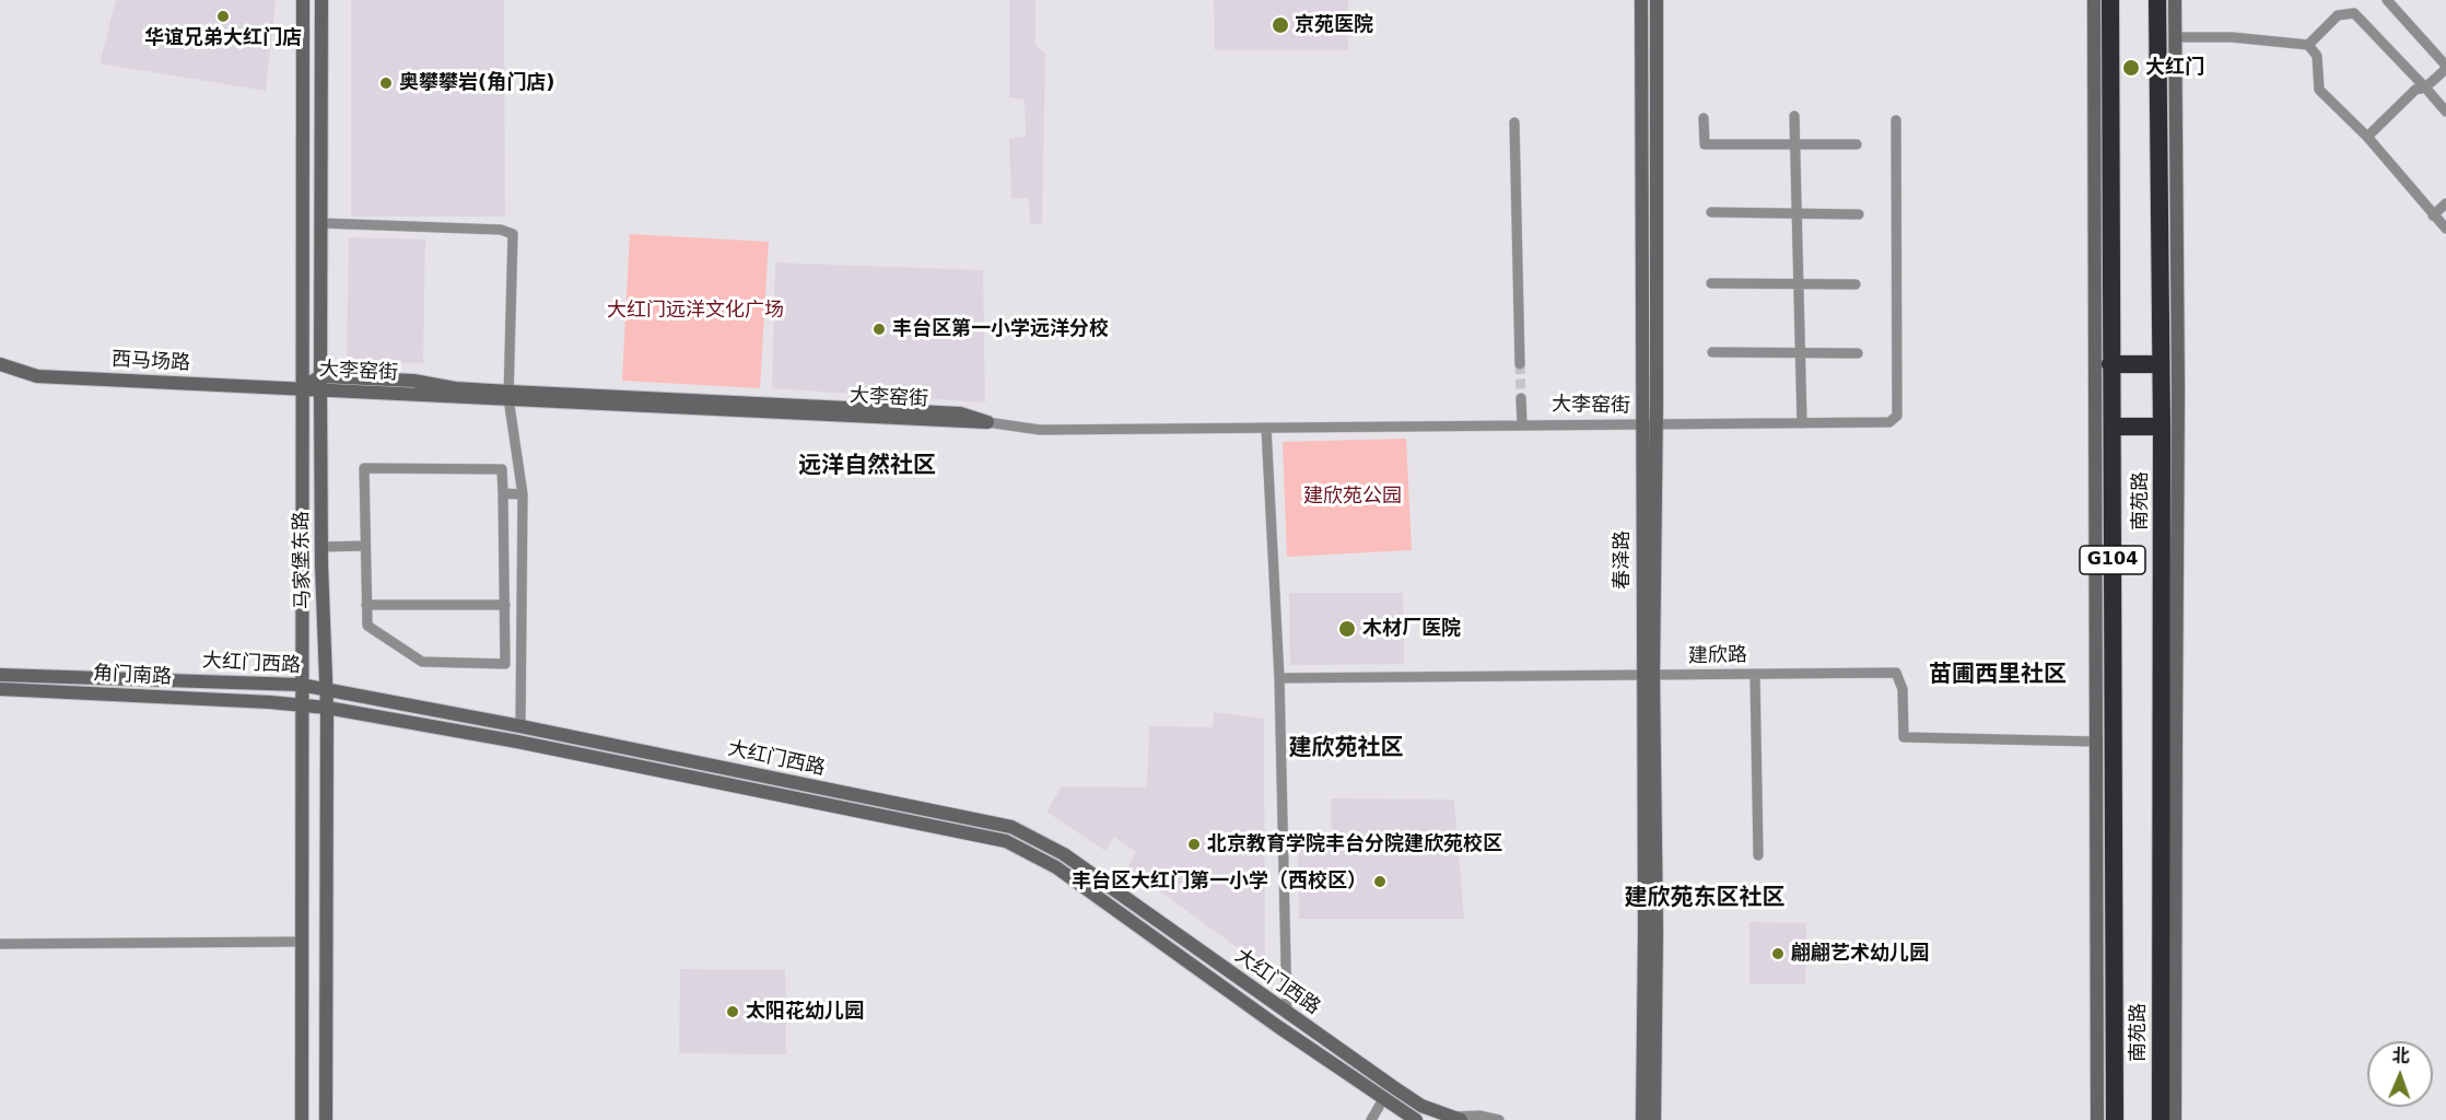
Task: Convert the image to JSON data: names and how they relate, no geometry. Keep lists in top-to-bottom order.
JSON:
{
  "streets": {
    "highway": ["南苑路", "G104"],
    "street": [
      "西马场路",
      "大李窑街",
      "马家堡东路",
      "春泽路",
      "建欣路",
      "大红门西路",
      "角门南路"
    ]
  },
  "crossings": [
    ["西马场路", "大李窑街"],
    ["西马场路", "马家堡东路"],
    ["大李窑街", "马家堡东路"],
    ["大李窑街", "春泽路"],
    ["马家堡东路", "大红门西路"],
    ["马家堡东路", "角门南路"],
    ["春泽路", "建欣路"],
    ["大红门西路", "角门南路"]
  ],
  "districts": [
    "远洋自然社区",
    "苗圃西里社区",
    "建欣苑社区",
    "建欣苑东区社区"
  ],
  "parks": ["大红门远洋文化广场", "建欣苑公园"],
  "places": [
    "华谊兄弟大红门店",
    "京苑医院",
    "大红门",
    "奥攀攀岩(角门店)",
    "丰台区第一小学远洋分校",
    "木材厂医院",
    "北京教育学院丰台分院建欣苑校区",
    "丰台区大红门第一小学（西校区）",
    "翩翩艺术幼儿园",
    "太阳花幼儿园"
  ],
  "north": "top"
}
